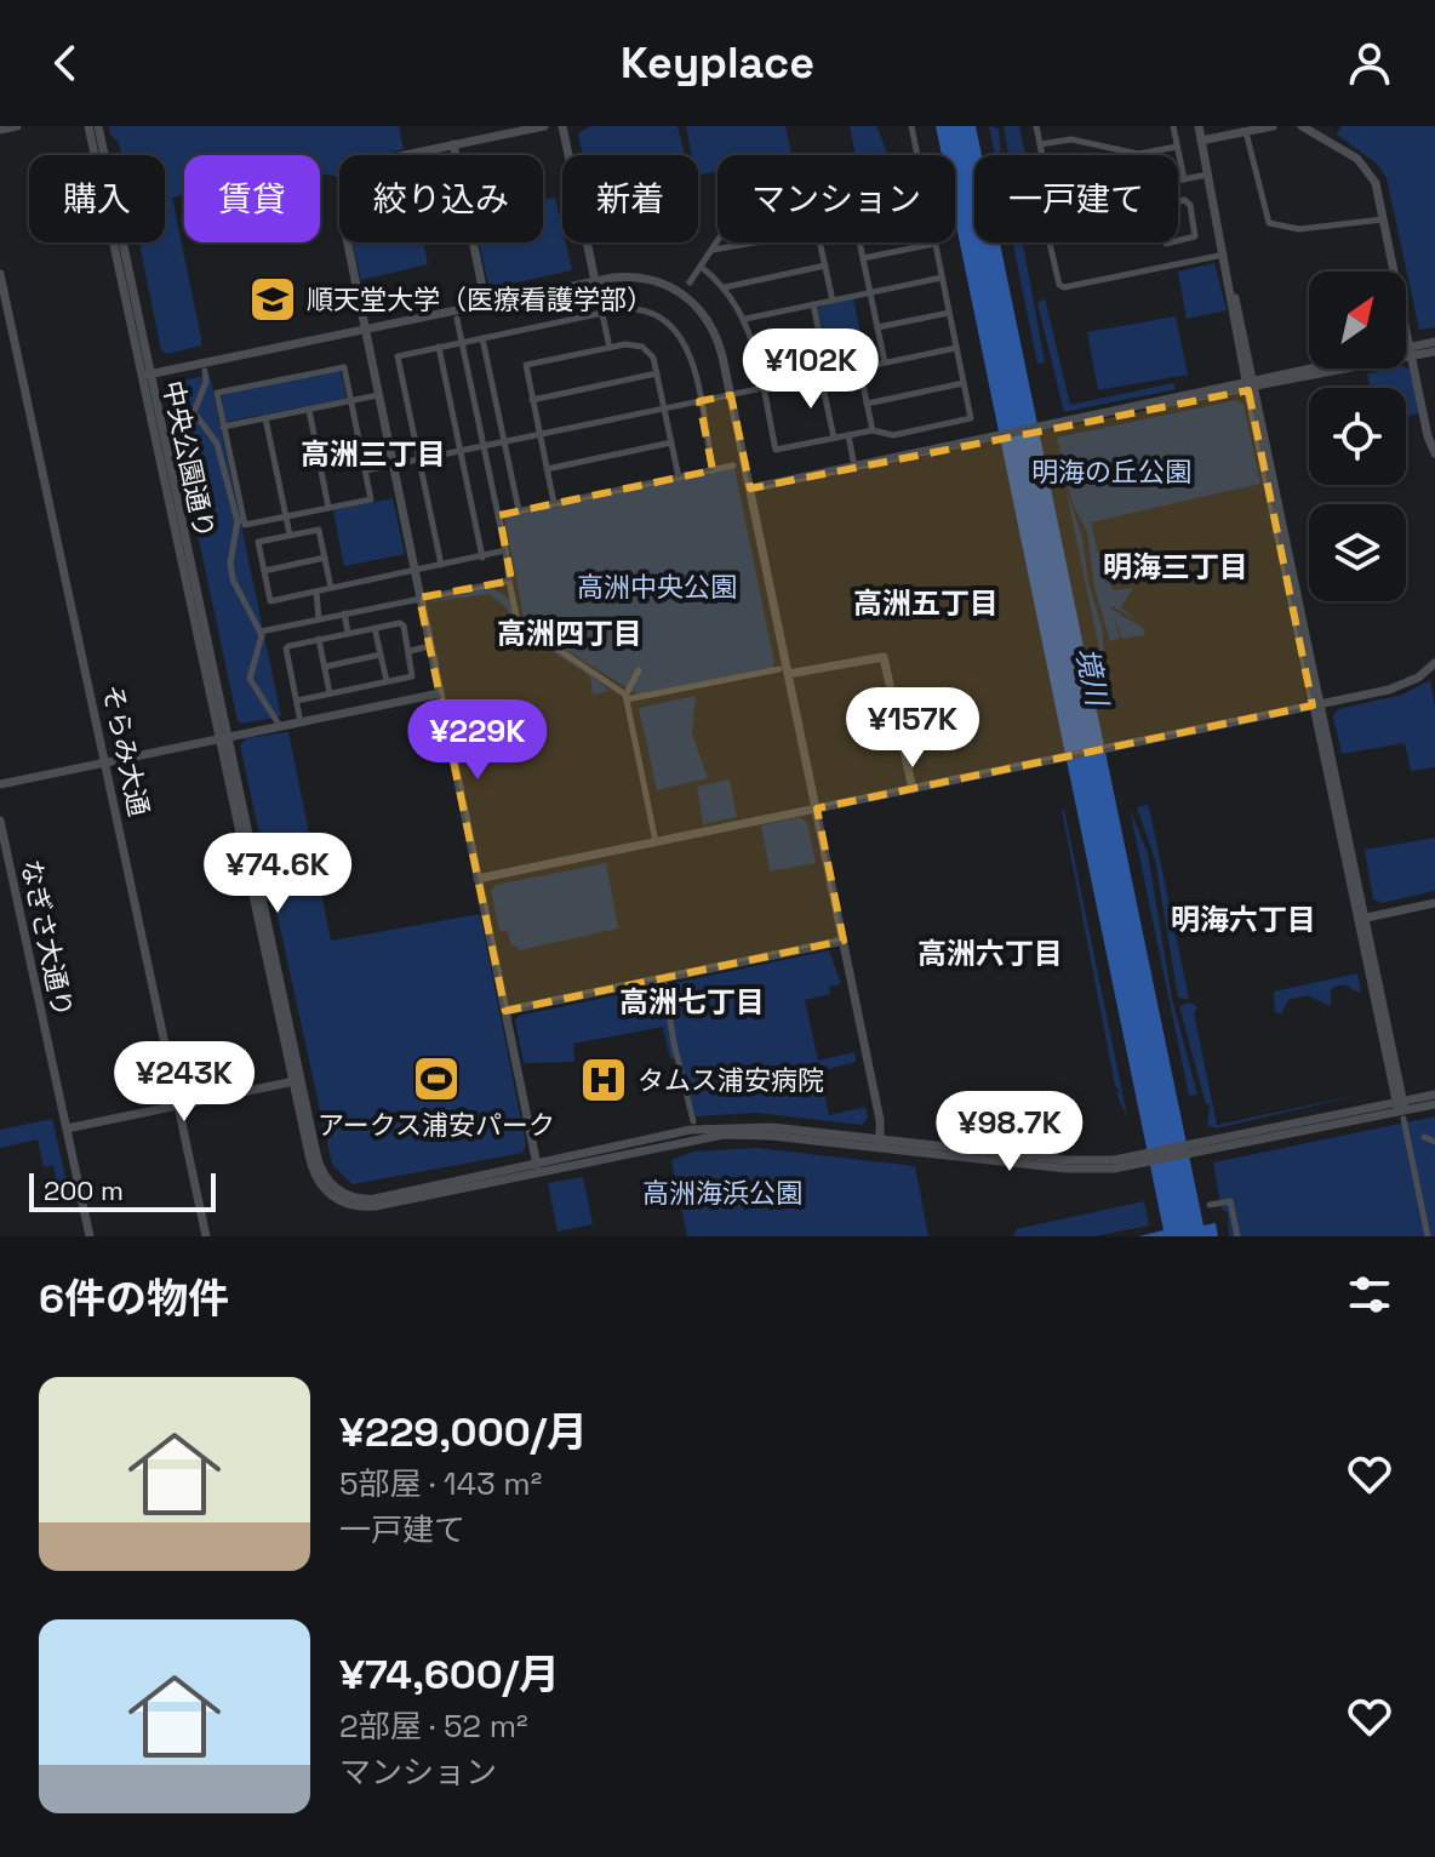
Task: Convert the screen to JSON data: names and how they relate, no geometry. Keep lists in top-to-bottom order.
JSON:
{
  "streets": {
    "street": ["中央公園通り", "そらみ大通", "なぎさ大通り"]
  },
  "districts": [
    "高洲三丁目",
    "明海三丁目",
    "高洲五丁目",
    "高洲四丁目",
    "明海六丁目",
    "高洲六丁目",
    "高洲七丁目"
  ],
  "water": ["境川"],
  "parks": ["明海の丘公園", "高洲中央公園", "高洲海浜公園"],
  "places": {
    "school or university": ["順天堂大学（医療看護学部）"],
    "sports": ["アークス浦安パーク"],
    "hospital": ["タムス浦安病院"]
  },
  "scale_bar": "200 m",
  "north": "top right",
  "page": {
    "header": "Keyplace",
    "chip": [
      "購入",
      "賃貸",
      "絞り込み",
      "新着",
      "マンション",
      "一戸建て"
    ],
    "price": [
      "¥102K",
      "¥157K",
      "¥229K",
      "¥74.6K",
      "¥243K",
      "¥98.7K"
    ],
    "scale": "200 m",
    "heading": "6件の物件",
    "list": [
      {
        "name": "¥229,000/月",
        "note": "5部屋 · 143 m² · 一戸建て"
      },
      {
        "name": "¥74,600/月",
        "note": "2部屋 · 52 m² · マンション"
      }
    ]
  }
}
